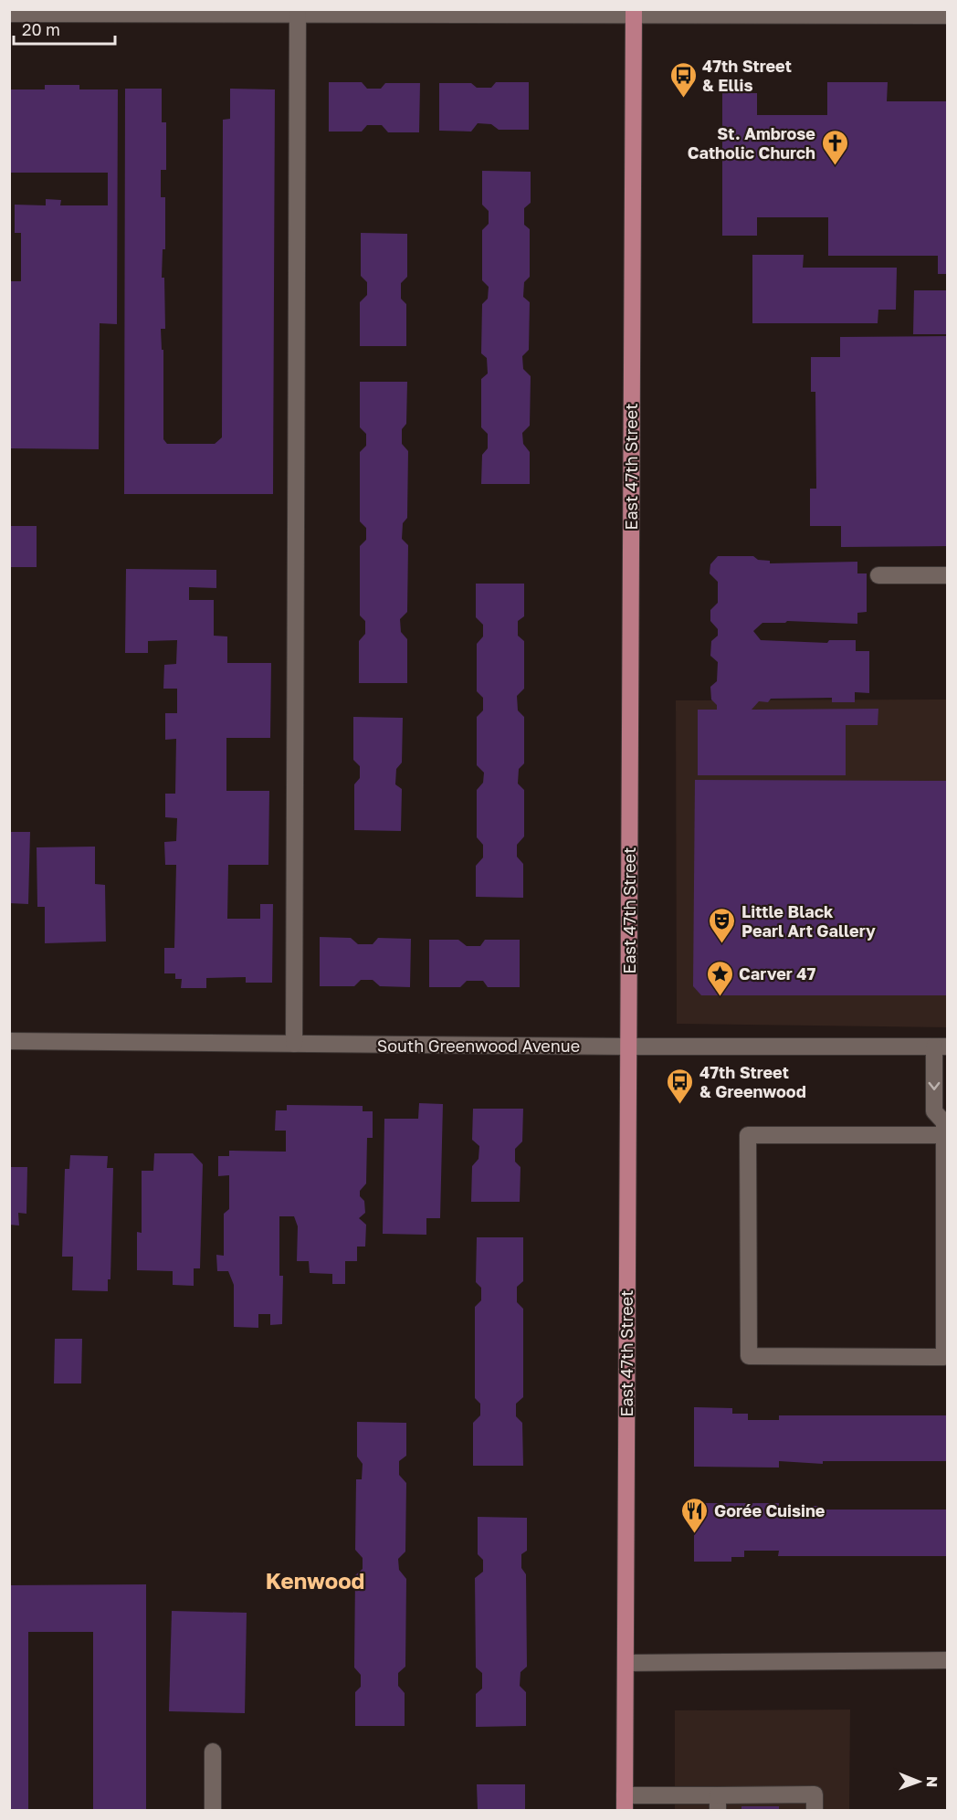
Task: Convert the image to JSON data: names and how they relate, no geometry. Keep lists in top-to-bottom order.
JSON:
{
  "streets": {
    "main road": ["East 47th Street"],
    "street": ["South Greenwood Avenue"]
  },
  "crossings": [
    ["East 47th Street", "South Greenwood Avenue"]
  ],
  "districts": ["Kenwood"],
  "places": {
    "bus stop": ["47th Street & Ellis", "47th Street & Greenwood"],
    "church": ["St. Ambrose Catholic Church"],
    "theatre": ["Little Black Pearl Art Gallery"],
    "place": ["Carver 47"],
    "restaurant": ["Gorée Cuisine"]
  },
  "scale_bar": "20 m",
  "north": "right"
}
